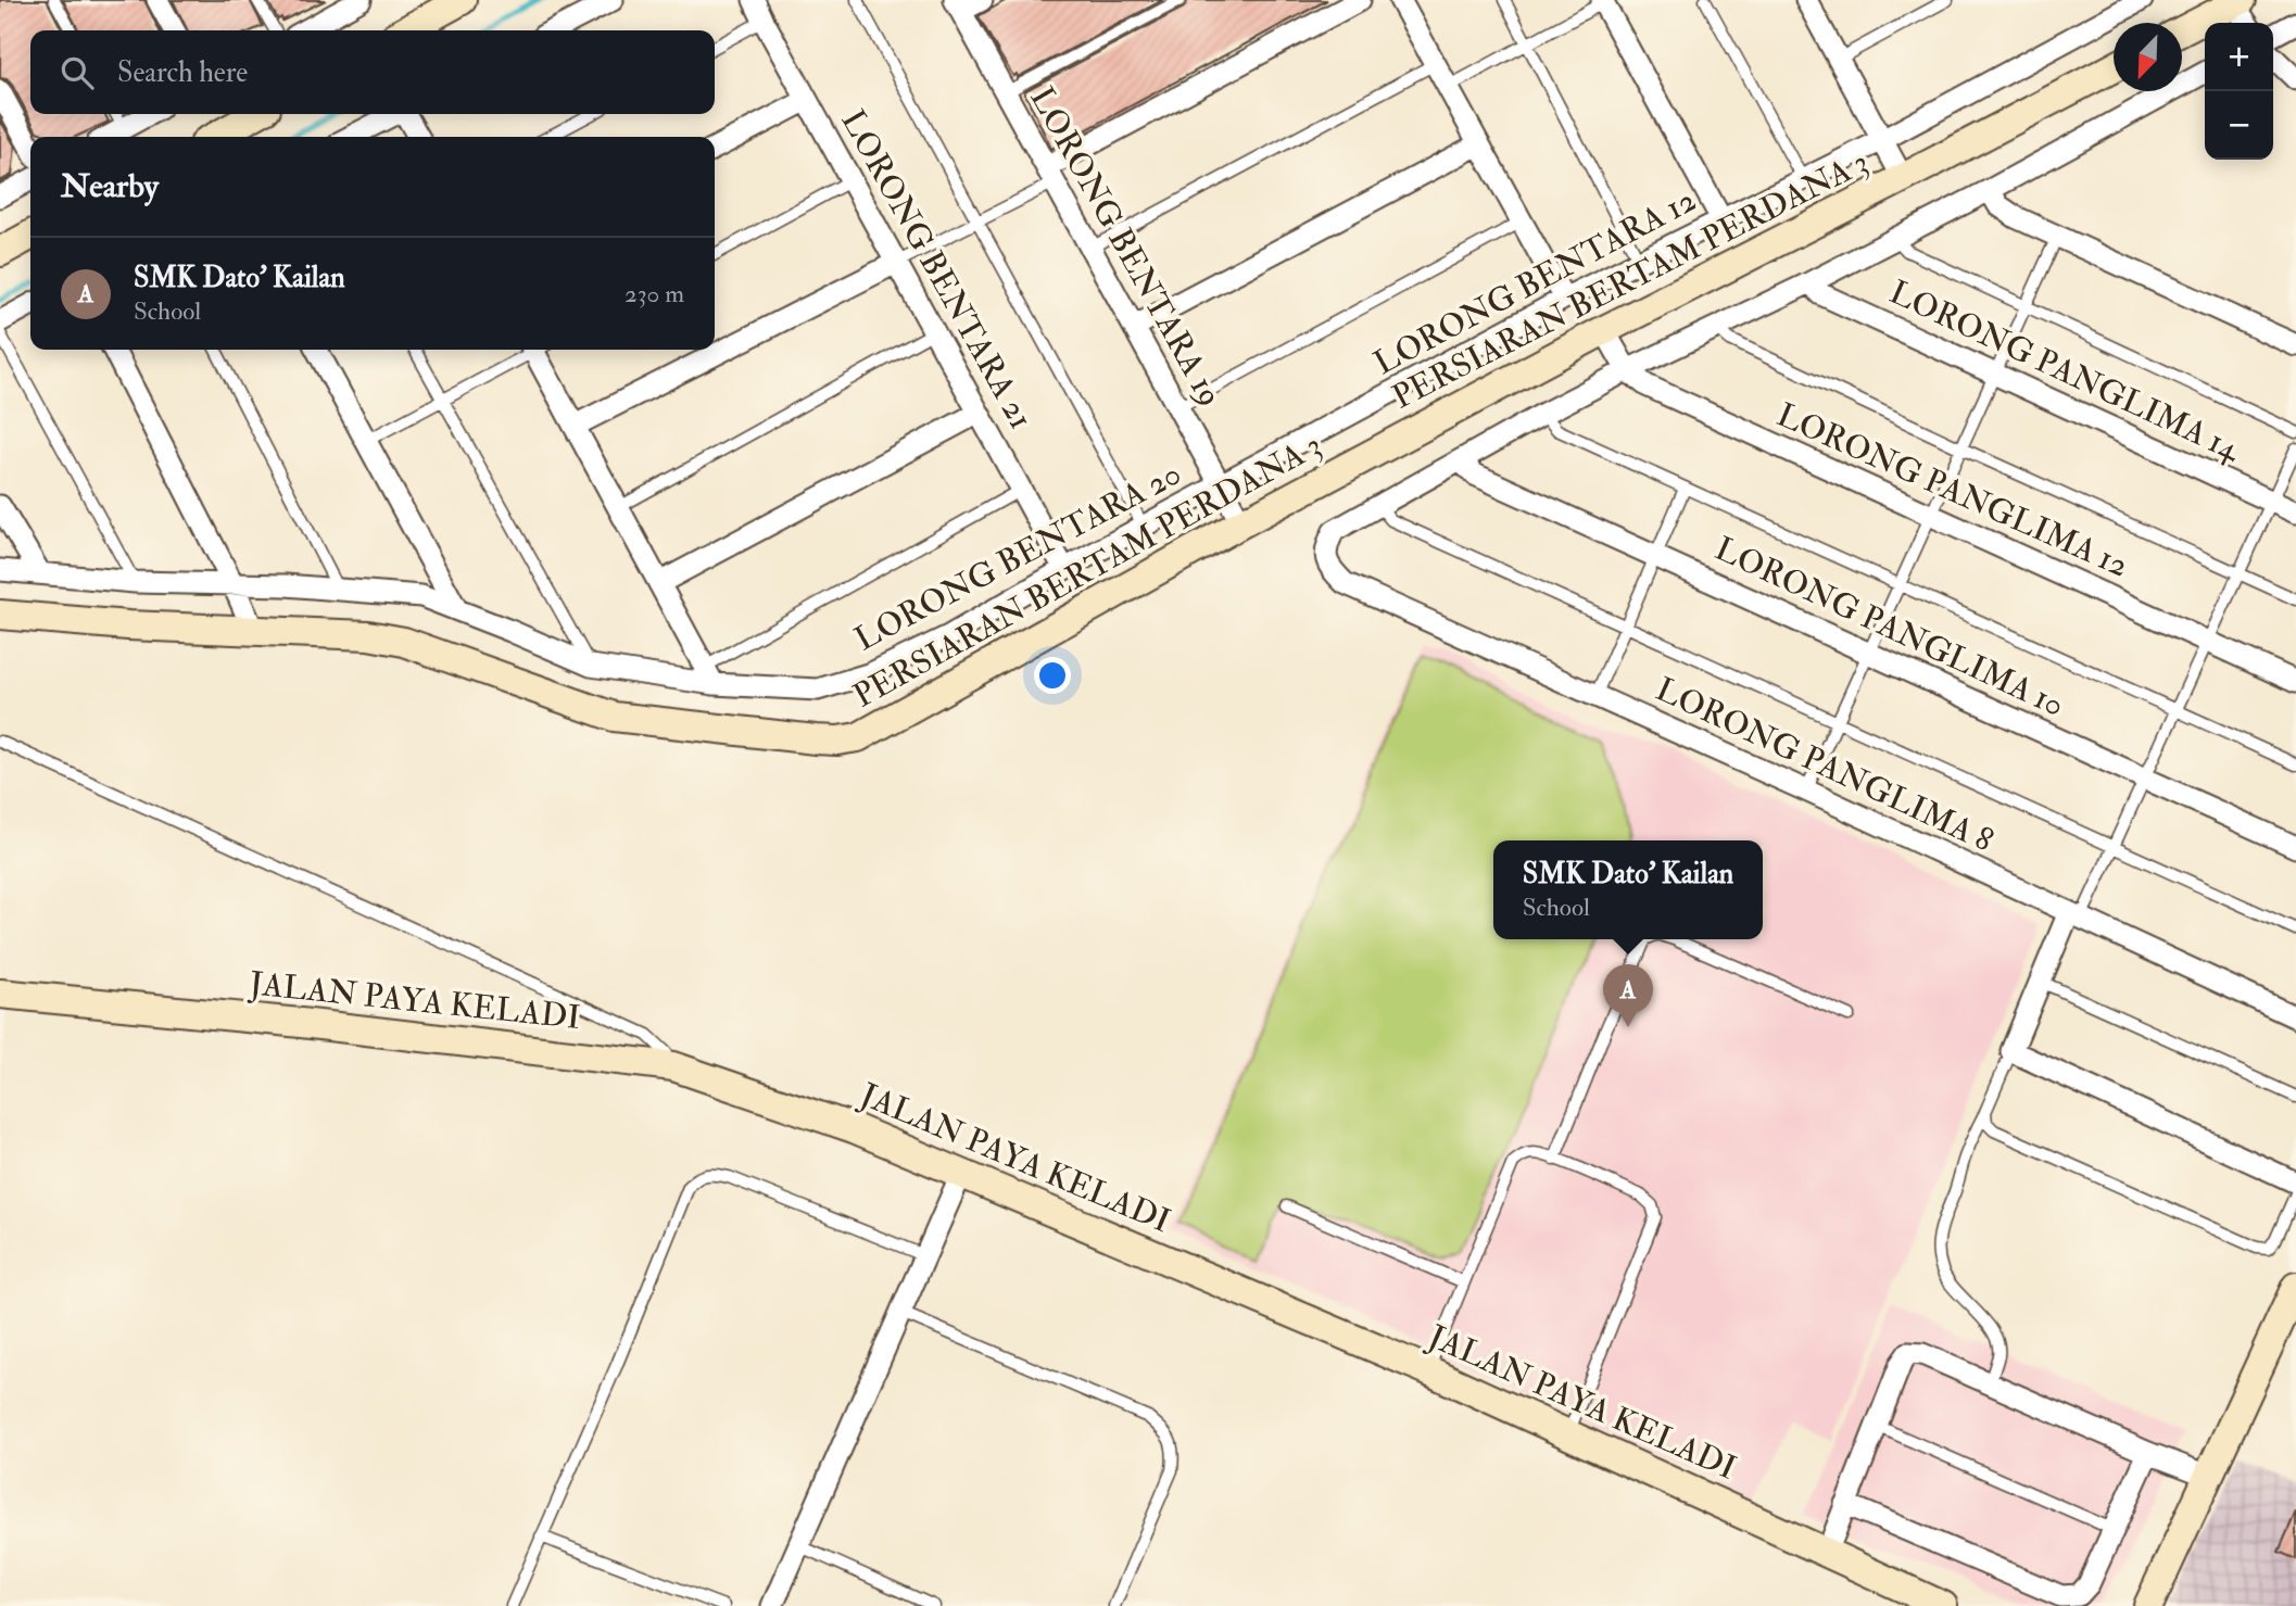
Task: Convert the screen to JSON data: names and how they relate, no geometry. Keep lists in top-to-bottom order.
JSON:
{
  "streets": {
    "street": [
      "LORONG BENTARA 19",
      "LORONG BENTARA 21",
      "PERSIARAN BERTAM PERDANA 3",
      "LORONG BENTARA 12",
      "LORONG PANGLIMA 14",
      "LORONG PANGLIMA 12",
      "LORONG BENTARA 20",
      "LORONG PANGLIMA 10",
      "LORONG PANGLIMA 8",
      "JALAN PAYA KELADI"
    ]
  },
  "crossings": [
    ["LORONG BENTARA 19", "PERSIARAN BERTAM PERDANA 3"],
    ["LORONG BENTARA 19", "LORONG BENTARA 12"],
    ["LORONG BENTARA 19", "LORONG BENTARA 20"],
    ["LORONG BENTARA 21", "LORONG BENTARA 20"],
    ["PERSIARAN BERTAM PERDANA 3", "LORONG PANGLIMA 12"],
    ["LORONG BENTARA 12", "LORONG BENTARA 20"]
  ],
  "north": "bottom left",
  "page": {
    "map_buttons": ["+", "−"],
    "search": "Search here",
    "heading": "Nearby",
    "list": [
      {
        "mark": "A",
        "name": "SMK Dato' Kailan",
        "note": "School",
        "value": "230 m"
      }
    ],
    "popup": ["SMK Dato' Kailan", "School"],
    "pins": "A"
  }
}
